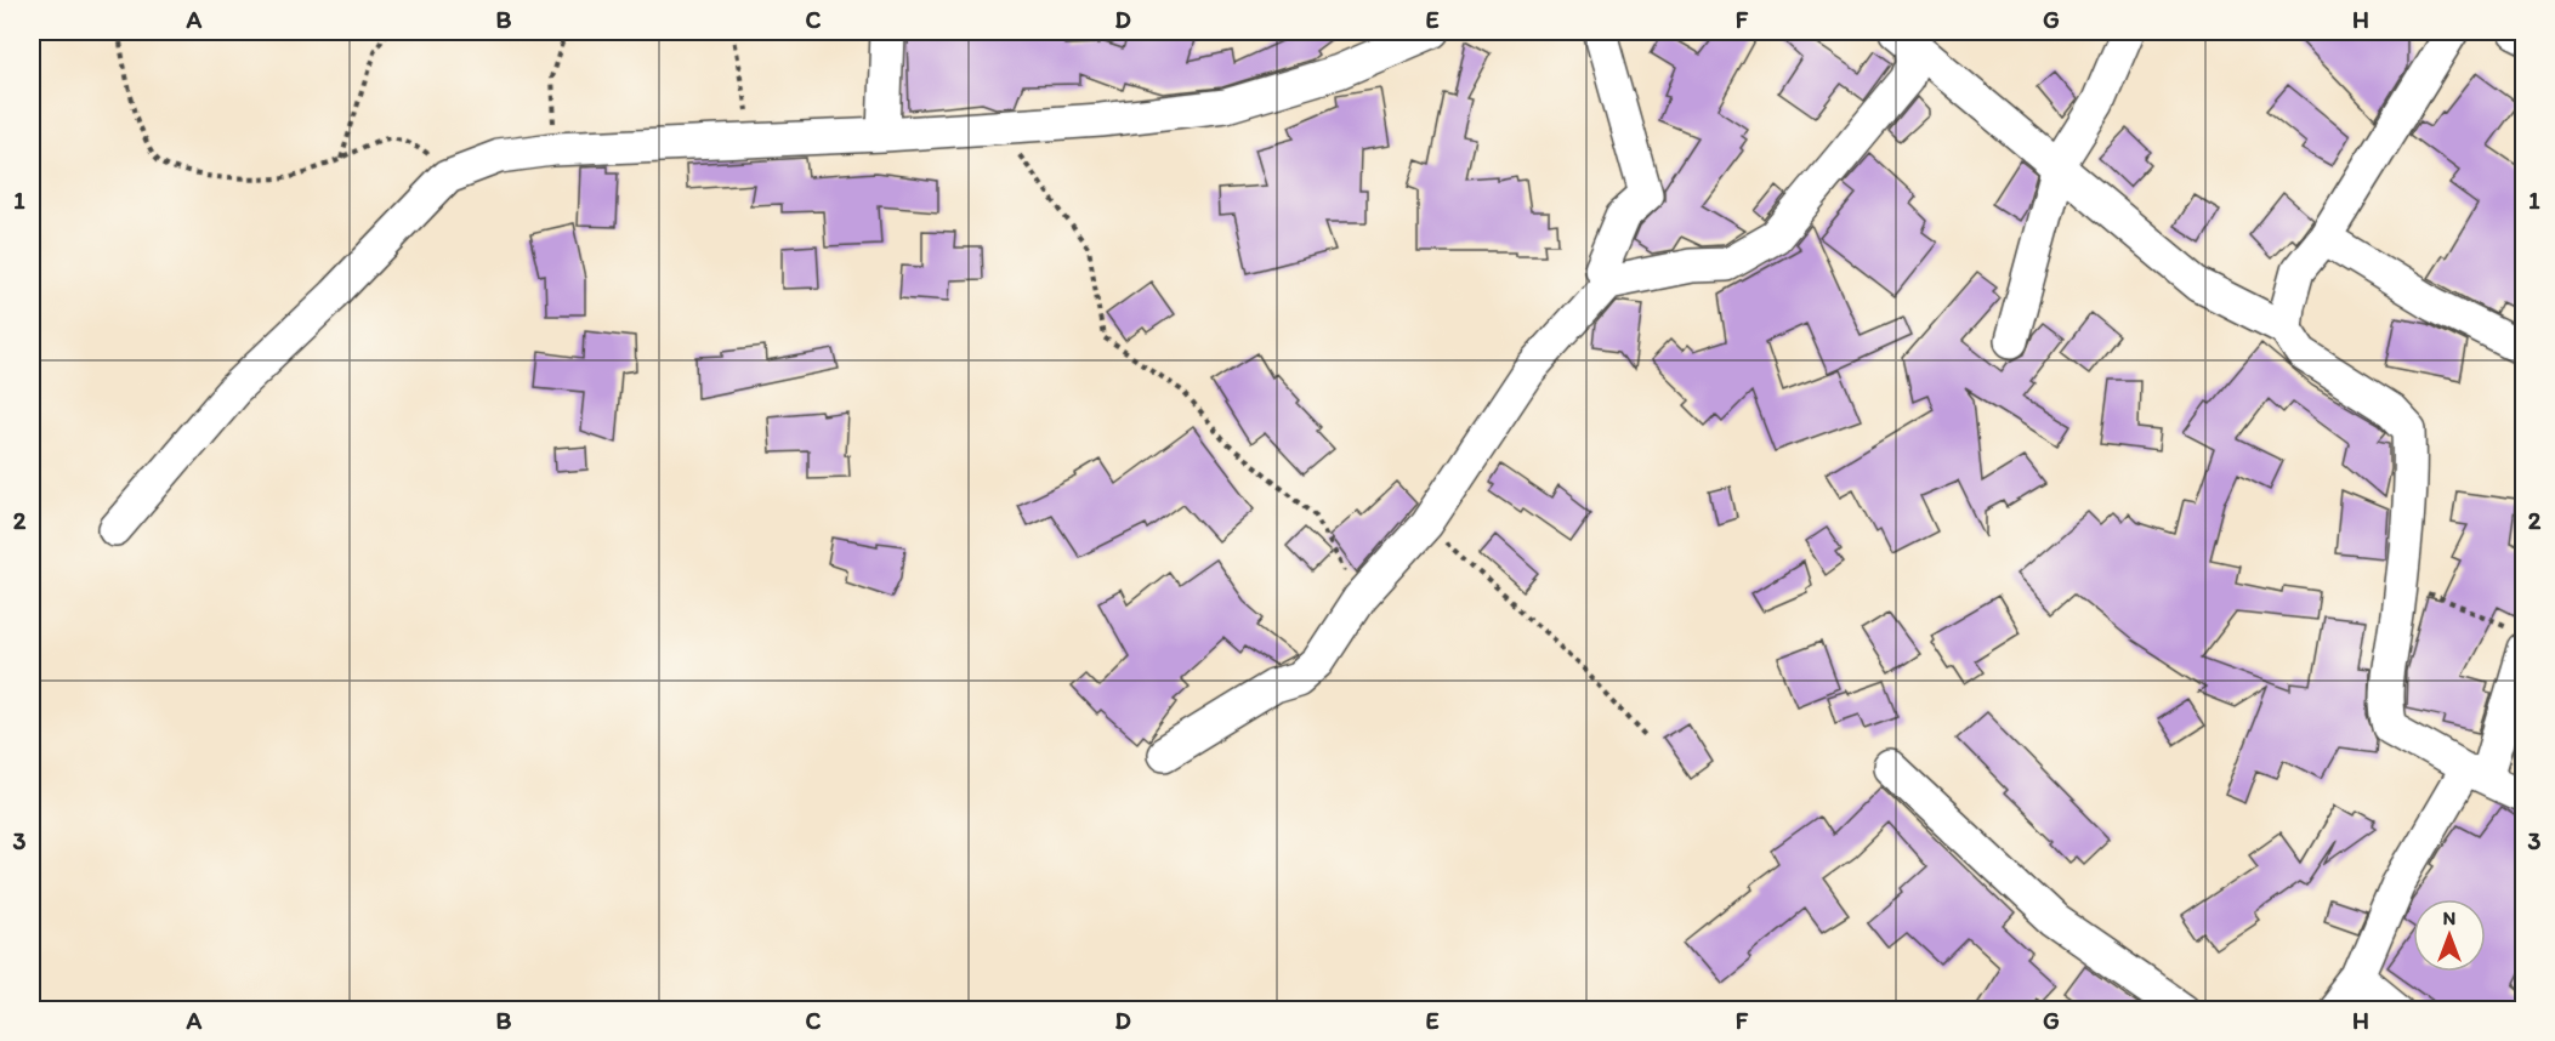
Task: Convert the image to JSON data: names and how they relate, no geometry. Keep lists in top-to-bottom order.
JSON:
{
  "north": "top",
  "grid": {
    "columns": [
      "A",
      "B",
      "C",
      "D",
      "E",
      "F",
      "G",
      "H"
    ],
    "rows": ["1", "2", "3"]
  }
}
